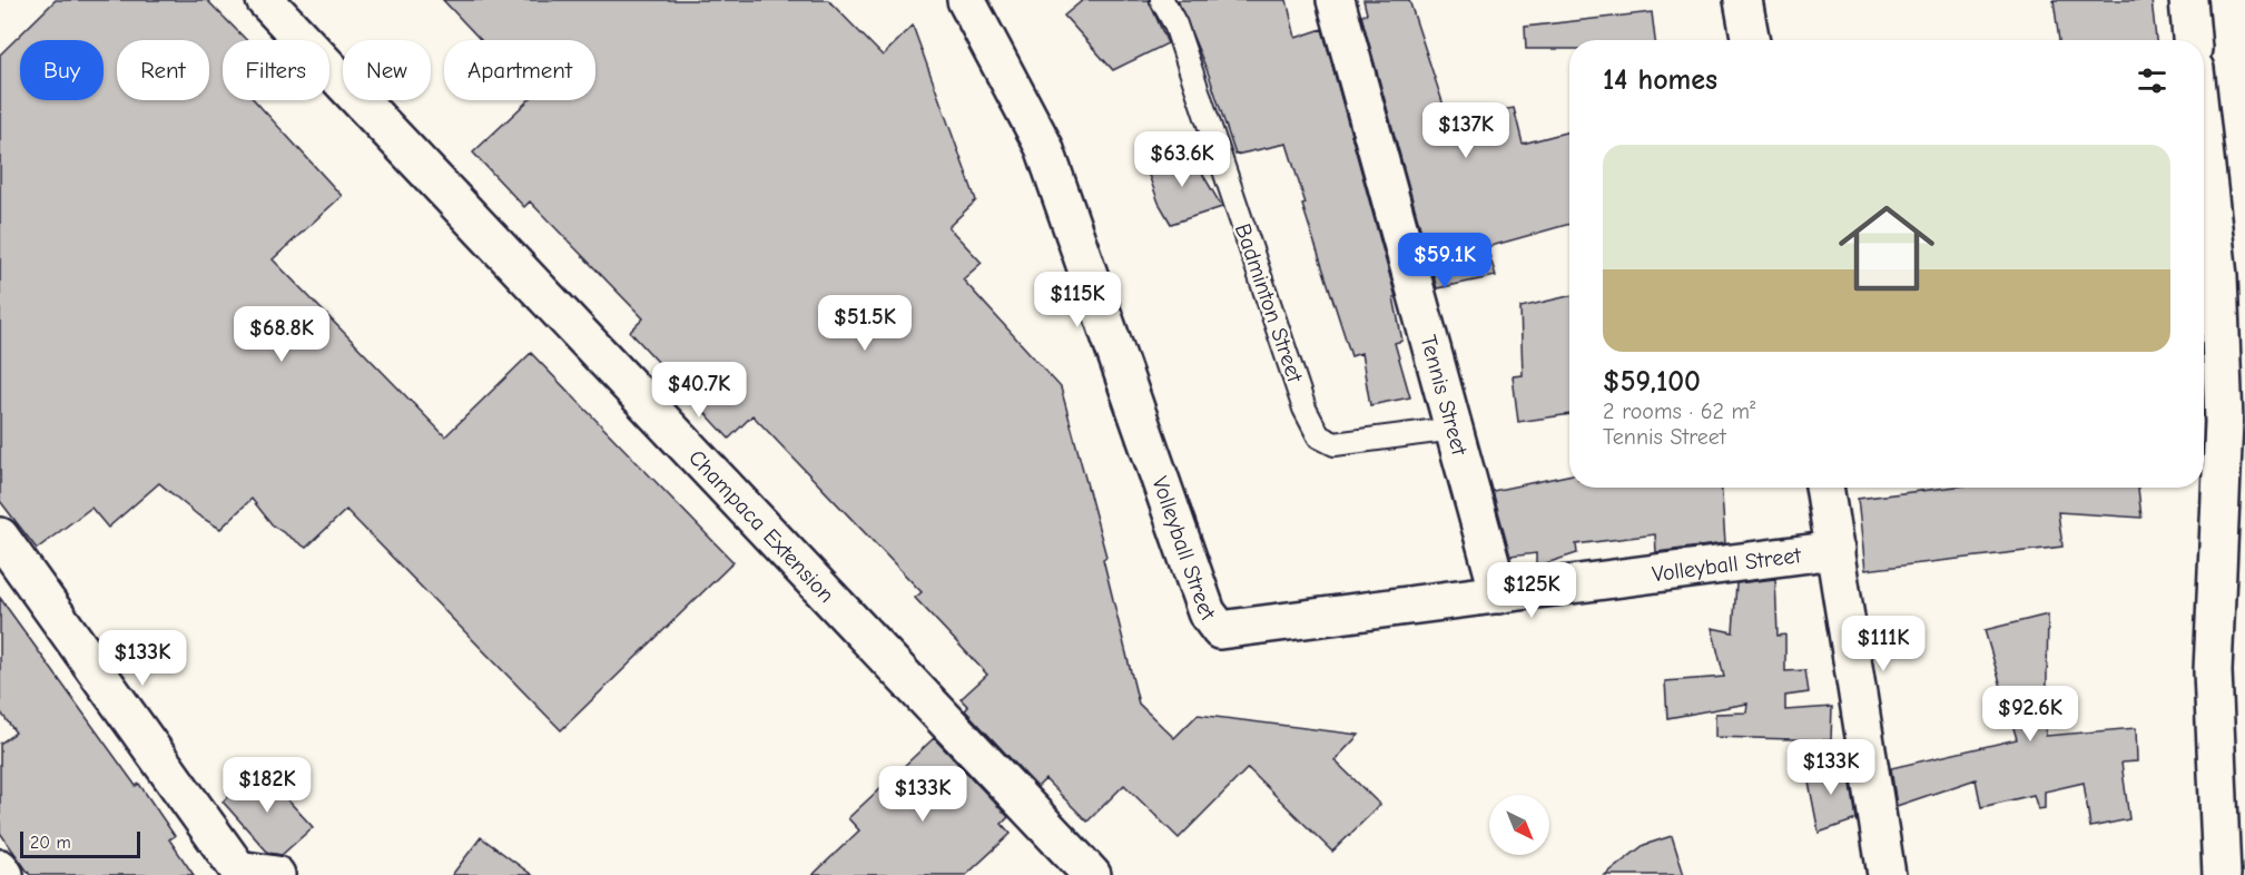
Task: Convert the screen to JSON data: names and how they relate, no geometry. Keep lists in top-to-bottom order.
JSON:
{
  "streets": {
    "street": ["Tennis Street", "Champaca Extension", "Volleyball Street"],
    "lane": ["Badminton Street"]
  },
  "crossings": [
    ["Badminton Street", "Tennis Street"],
    ["Tennis Street", "Volleyball Street"]
  ],
  "scale_bar": "20 m",
  "north": "bottom right",
  "page": {
    "chip": [
      "Buy",
      "Rent",
      "Filters",
      "New",
      "Apartment"
    ],
    "heading": "14 homes",
    "price": [
      "$137K",
      "$63.6K",
      "$59.1K",
      "$115K",
      "$51.5K",
      "$68.8K",
      "$40.7K",
      "$125K",
      "$111K",
      "$133K",
      "$92.6K",
      "$133K",
      "$182K",
      "$133K"
    ],
    "list": [
      {
        "name": "$59,100",
        "note": "2 rooms · 62 m² · Tennis Street"
      }
    ],
    "scale": "20 m"
  }
}
